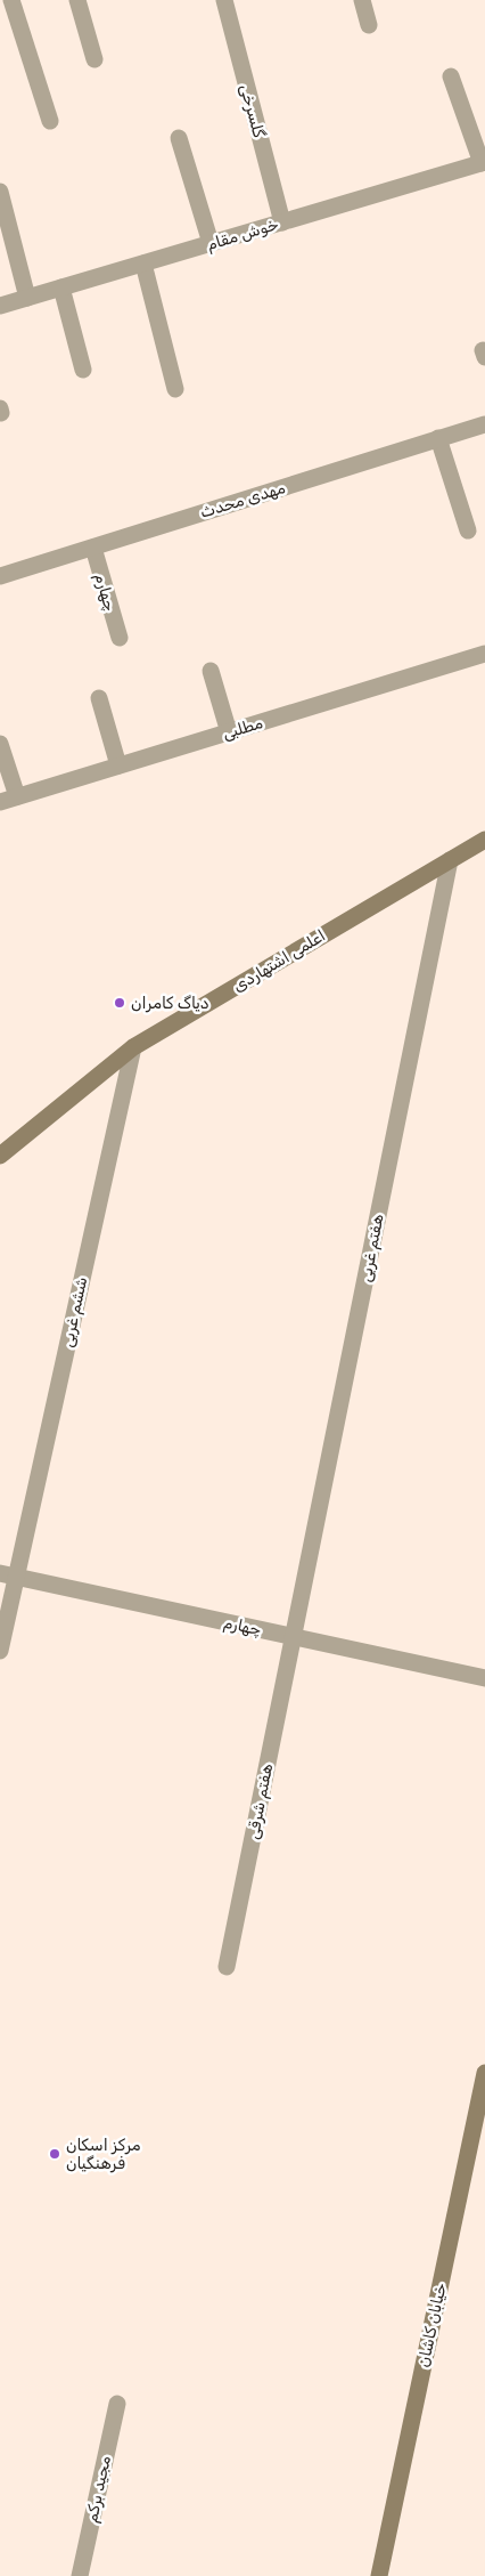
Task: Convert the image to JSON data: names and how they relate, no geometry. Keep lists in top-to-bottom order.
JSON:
{
  "streets": {
    "main road": ["اعلمی اشتهاردی", "خیابان کاشان"],
    "street": [
      "گلسرخی",
      "خوش مقام",
      "مهدی محدث",
      "چهارم",
      "مطلبی",
      "هفتم غربی",
      "ششم غربی",
      "هفتم شرقی",
      "مجید برکم"
    ]
  },
  "crossings": [
    ["گلسرخی", "خوش مقام"],
    ["مهدی محدث", "چهارم"],
    ["چهارم", "هفتم غربی"],
    ["چهارم", "ششم غربی"],
    ["چهارم", "هفتم شرقی"],
    ["اعلمی اشتهاردی", "هفتم غربی"],
    ["اعلمی اشتهاردی", "ششم غربی"],
    ["هفتم غربی", "هفتم شرقی"]
  ],
  "places": ["دیاگ کامران", "مرکز اسکان فرهنگیان"]
}
